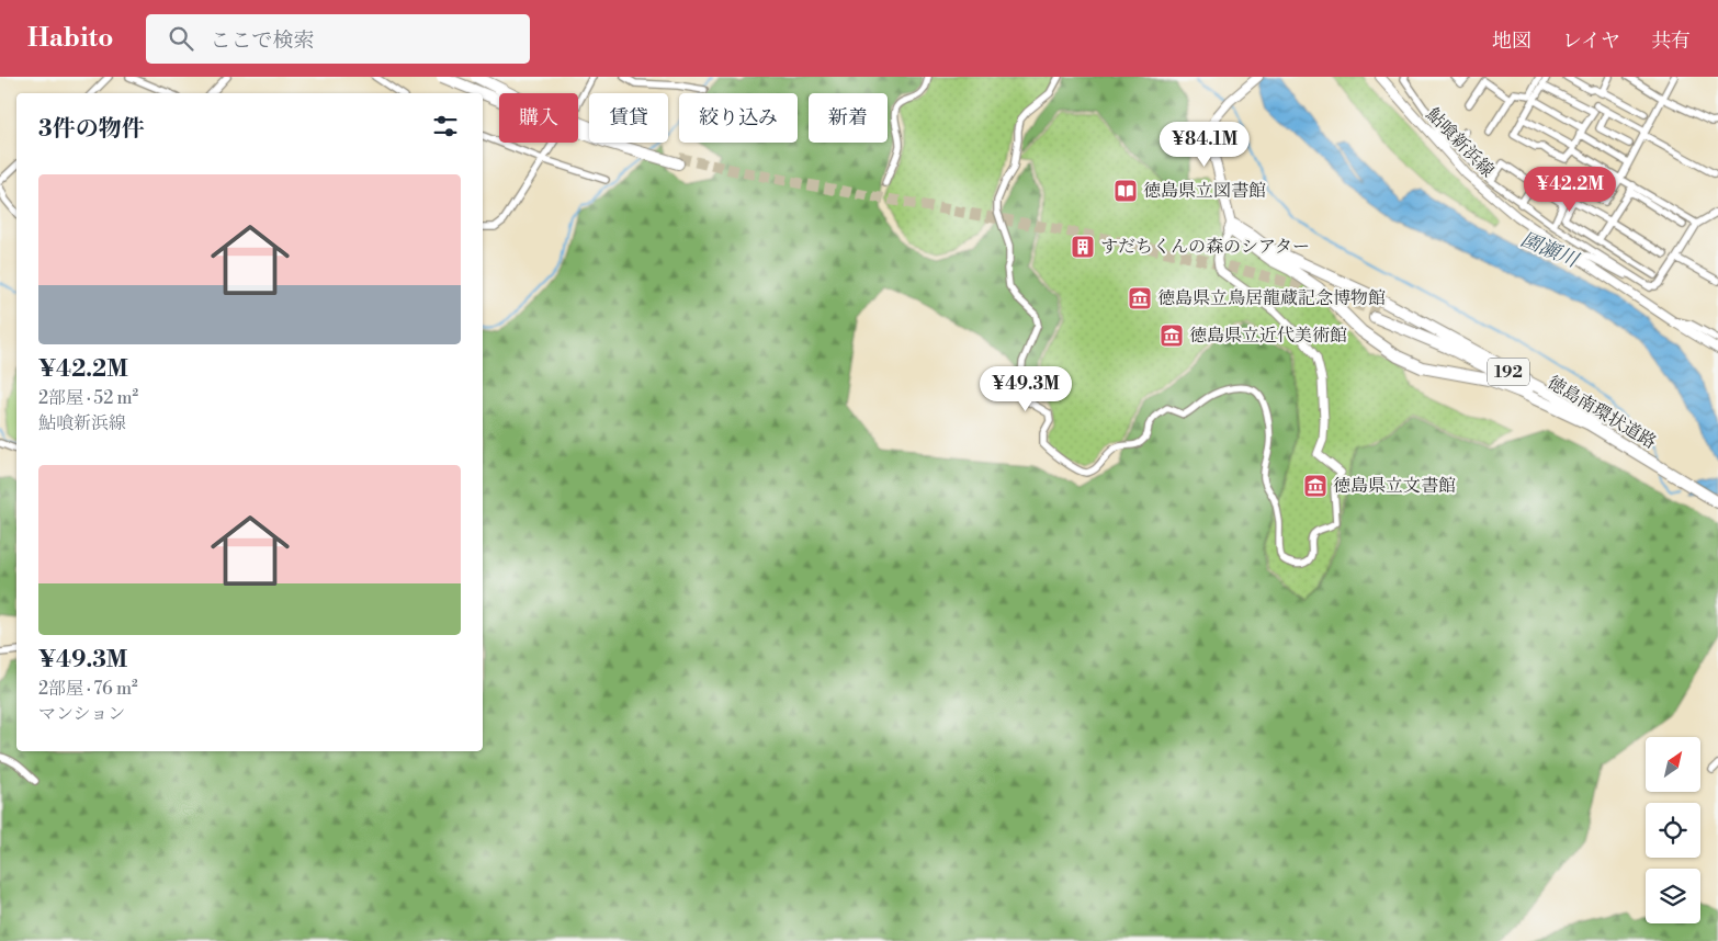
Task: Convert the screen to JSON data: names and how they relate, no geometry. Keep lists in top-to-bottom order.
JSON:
{
  "streets": {
    "highway": ["192", "徳島南環状道路"],
    "main road": ["鮎喰新浜線"]
  },
  "water": ["園瀬川"],
  "places": {
    "library": ["徳島県立図書館"],
    "building": ["すだちくんの森のシアター"],
    "museum": ["徳島県立鳥居龍蔵記念博物館", "徳島県立近代美術館", "徳島県立文書館"]
  },
  "north": "top right",
  "page": {
    "header": "Habito",
    "search": "ここで検索",
    "nav": ["地図", "レイヤ", "共有"],
    "chip": [
      "購入",
      "賃貸",
      "絞り込み",
      "新着"
    ],
    "heading": "3件の物件",
    "price": ["¥84.1M", "¥42.2M", "¥49.3M"],
    "list": [
      {
        "name": "¥42.2M",
        "note": "2部屋 · 52 m² · 鮎喰新浜線"
      },
      {
        "name": "¥49.3M",
        "note": "2部屋 · 76 m² · マンション"
      }
    ]
  }
}
